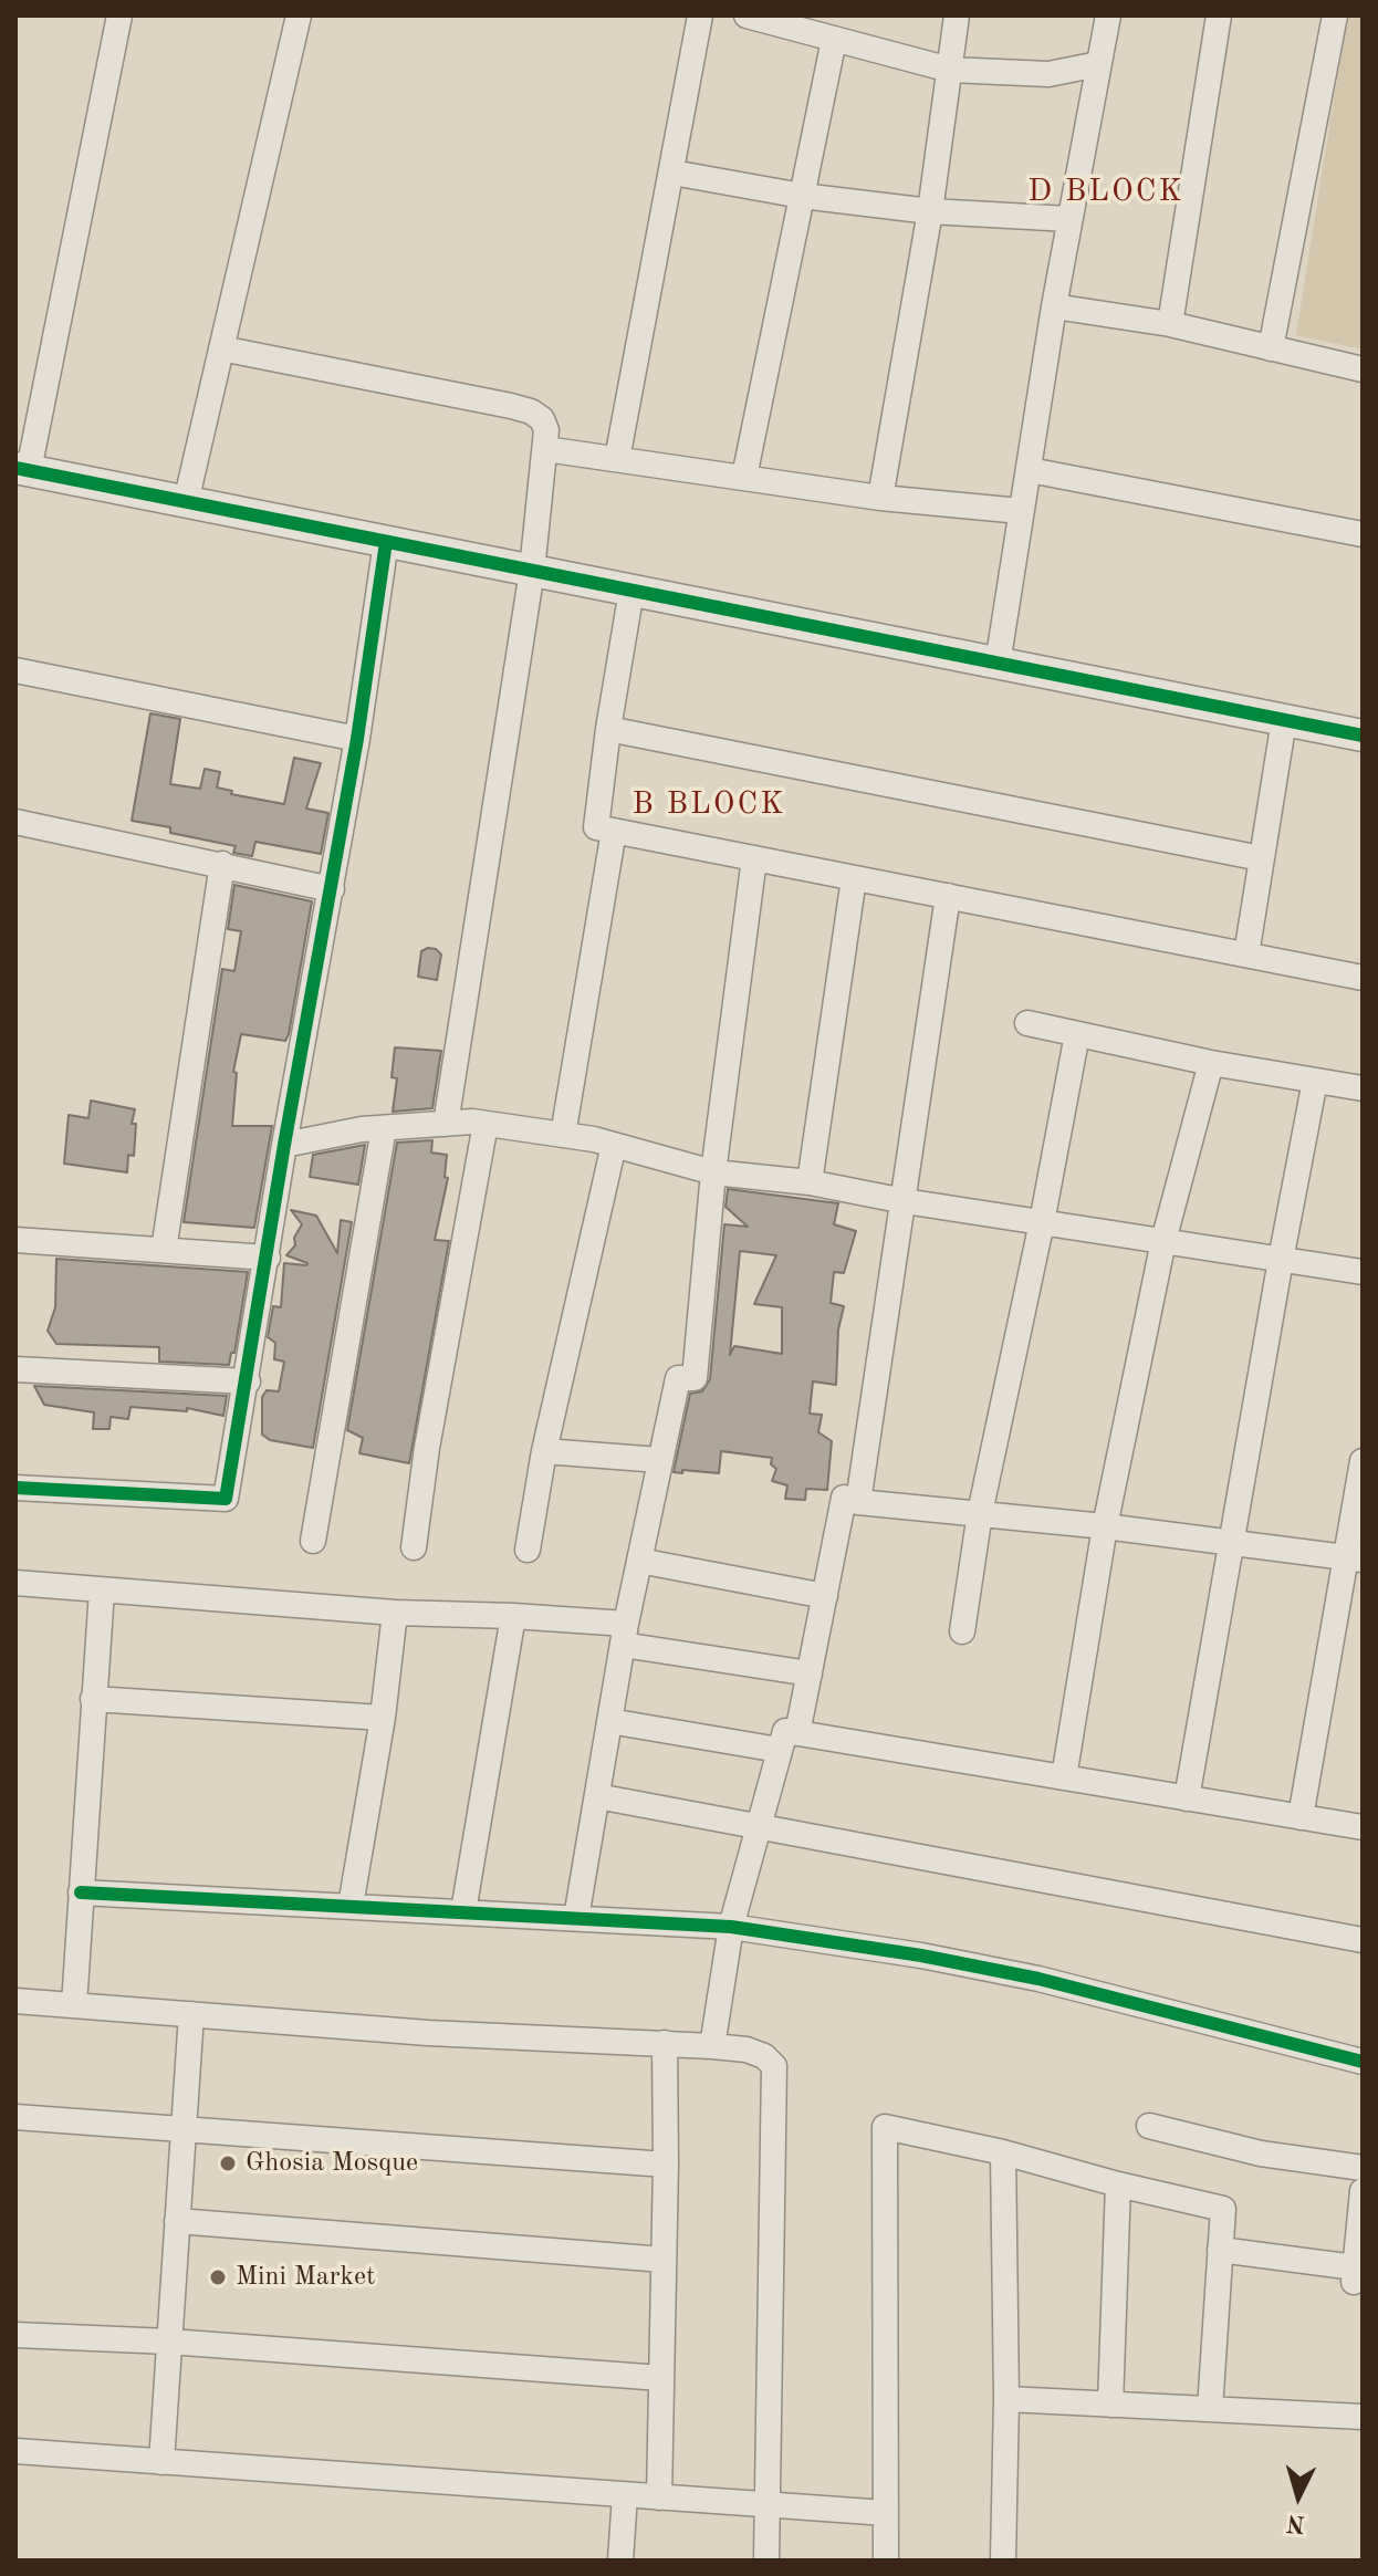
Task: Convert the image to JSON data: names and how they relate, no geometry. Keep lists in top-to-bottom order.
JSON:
{
  "districts": ["D BLOCK", "B BLOCK"],
  "places": ["Ghosia Mosque", "Mini Market"],
  "north": "bottom"
}
